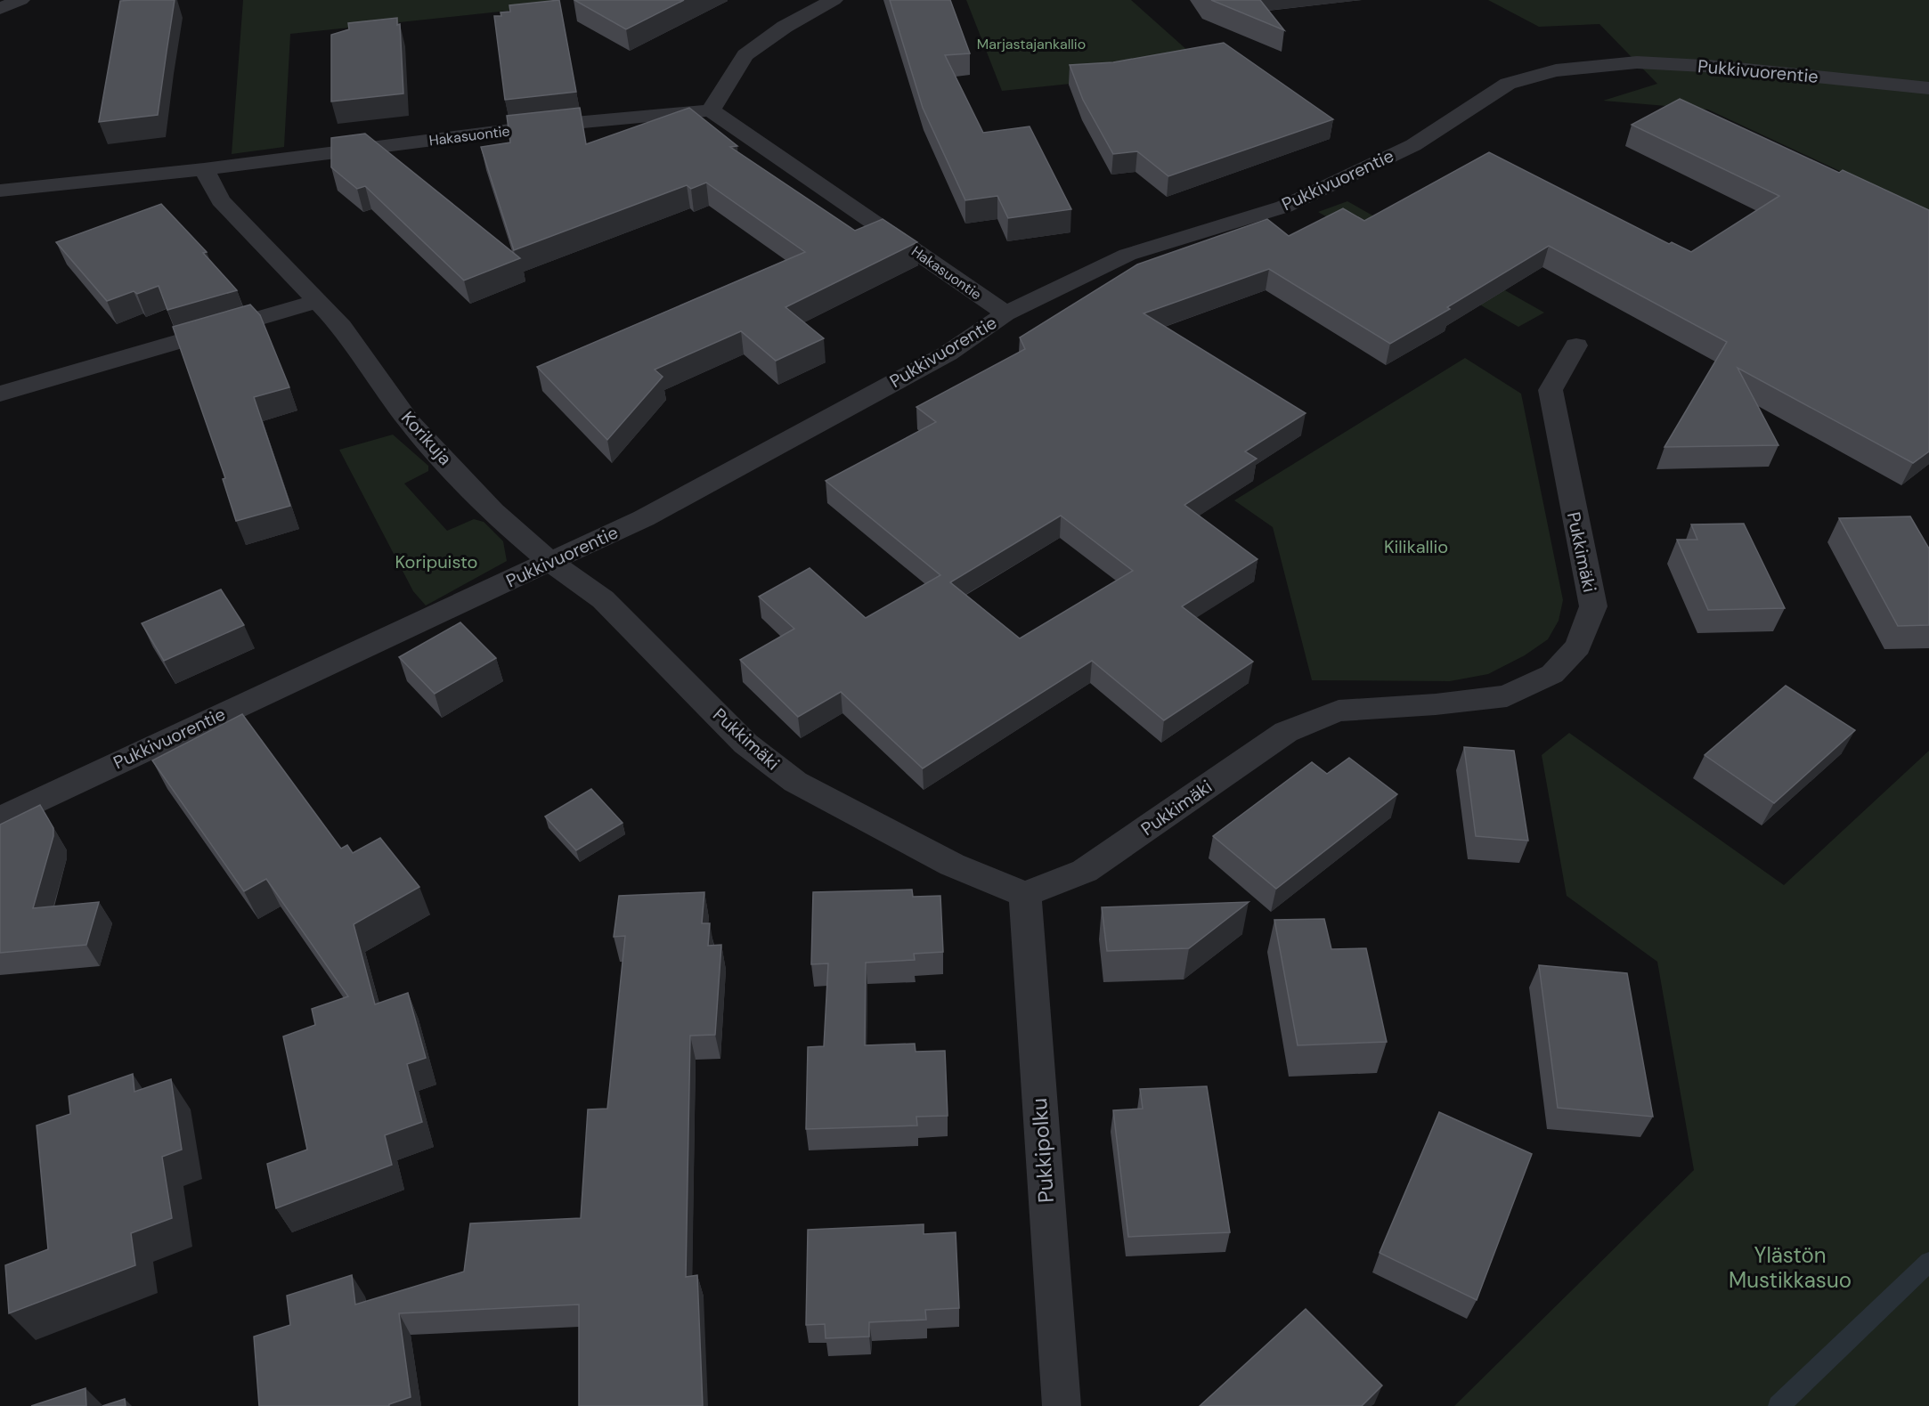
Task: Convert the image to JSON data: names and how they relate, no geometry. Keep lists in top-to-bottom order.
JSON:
{
  "streets": {
    "street": [
      "Pukkivuorentie",
      "Hakasuontie",
      "Korikuja",
      "Pukkimäki",
      "Pukkipolku"
    ]
  },
  "crossings": [
    ["Pukkivuorentie", "Hakasuontie"],
    ["Pukkivuorentie", "Korikuja"],
    ["Pukkivuorentie", "Pukkimäki"],
    ["Hakasuontie", "Korikuja"],
    ["Korikuja", "Pukkimäki"],
    ["Pukkimäki", "Pukkipolku"]
  ],
  "parks": [
    "Marjastajankallio",
    "Kilikallio",
    "Koripuisto",
    "Ylästön Mustikkasuo"
  ]
}
